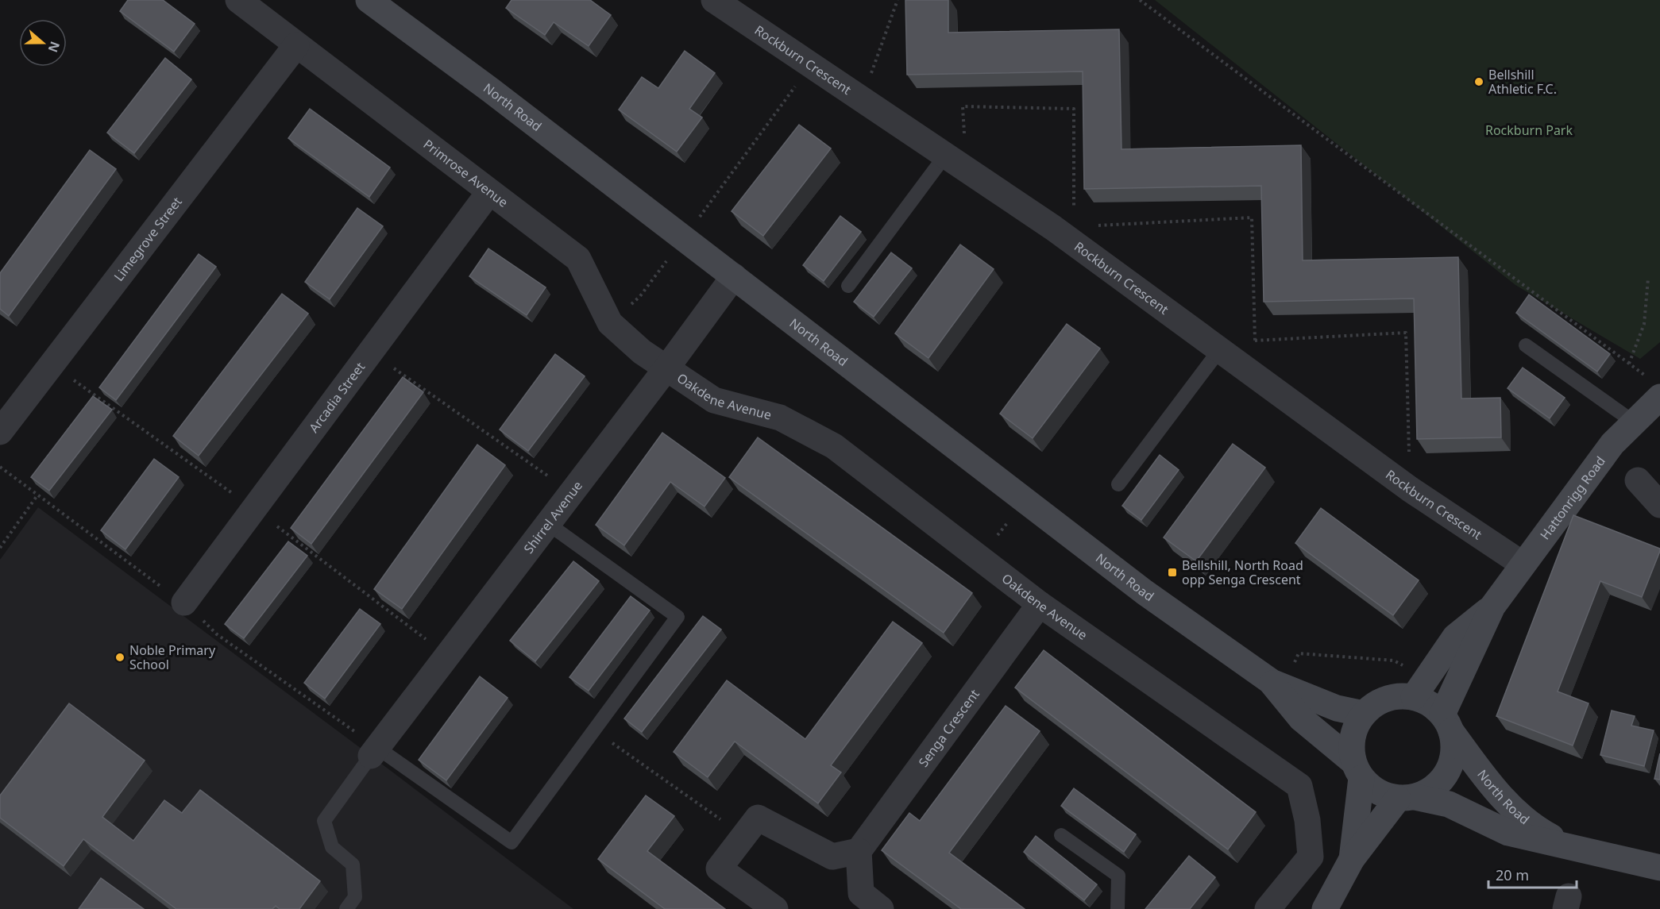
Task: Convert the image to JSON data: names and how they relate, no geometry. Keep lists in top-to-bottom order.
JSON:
{
  "streets": {
    "main road": ["North Road", "Hattonrigg Road"],
    "street": [
      "Rockburn Crescent",
      "Primrose Avenue",
      "Limegrove Street",
      "Oakdene Avenue",
      "Arcadia Street",
      "Shirrel Avenue",
      "Senga Crescent"
    ]
  },
  "crossings": [
    ["Rockburn Crescent", "Hattonrigg Road"],
    ["North Road", "Hattonrigg Road"],
    ["North Road", "Shirrel Avenue"],
    ["Primrose Avenue", "Limegrove Street"],
    ["Primrose Avenue", "Oakdene Avenue"],
    ["Primrose Avenue", "Arcadia Street"],
    ["Primrose Avenue", "Shirrel Avenue"],
    ["Oakdene Avenue", "Shirrel Avenue"],
    ["Oakdene Avenue", "Senga Crescent"]
  ],
  "parks": ["Rockburn Park"],
  "places": {
    "other": ["Bellshill Athletic F.C.", "Noble Primary School"],
    "transit": ["Bellshill, North Road opp Senga Crescent"]
  },
  "scale_bar": "20 m",
  "north": "right"
}
